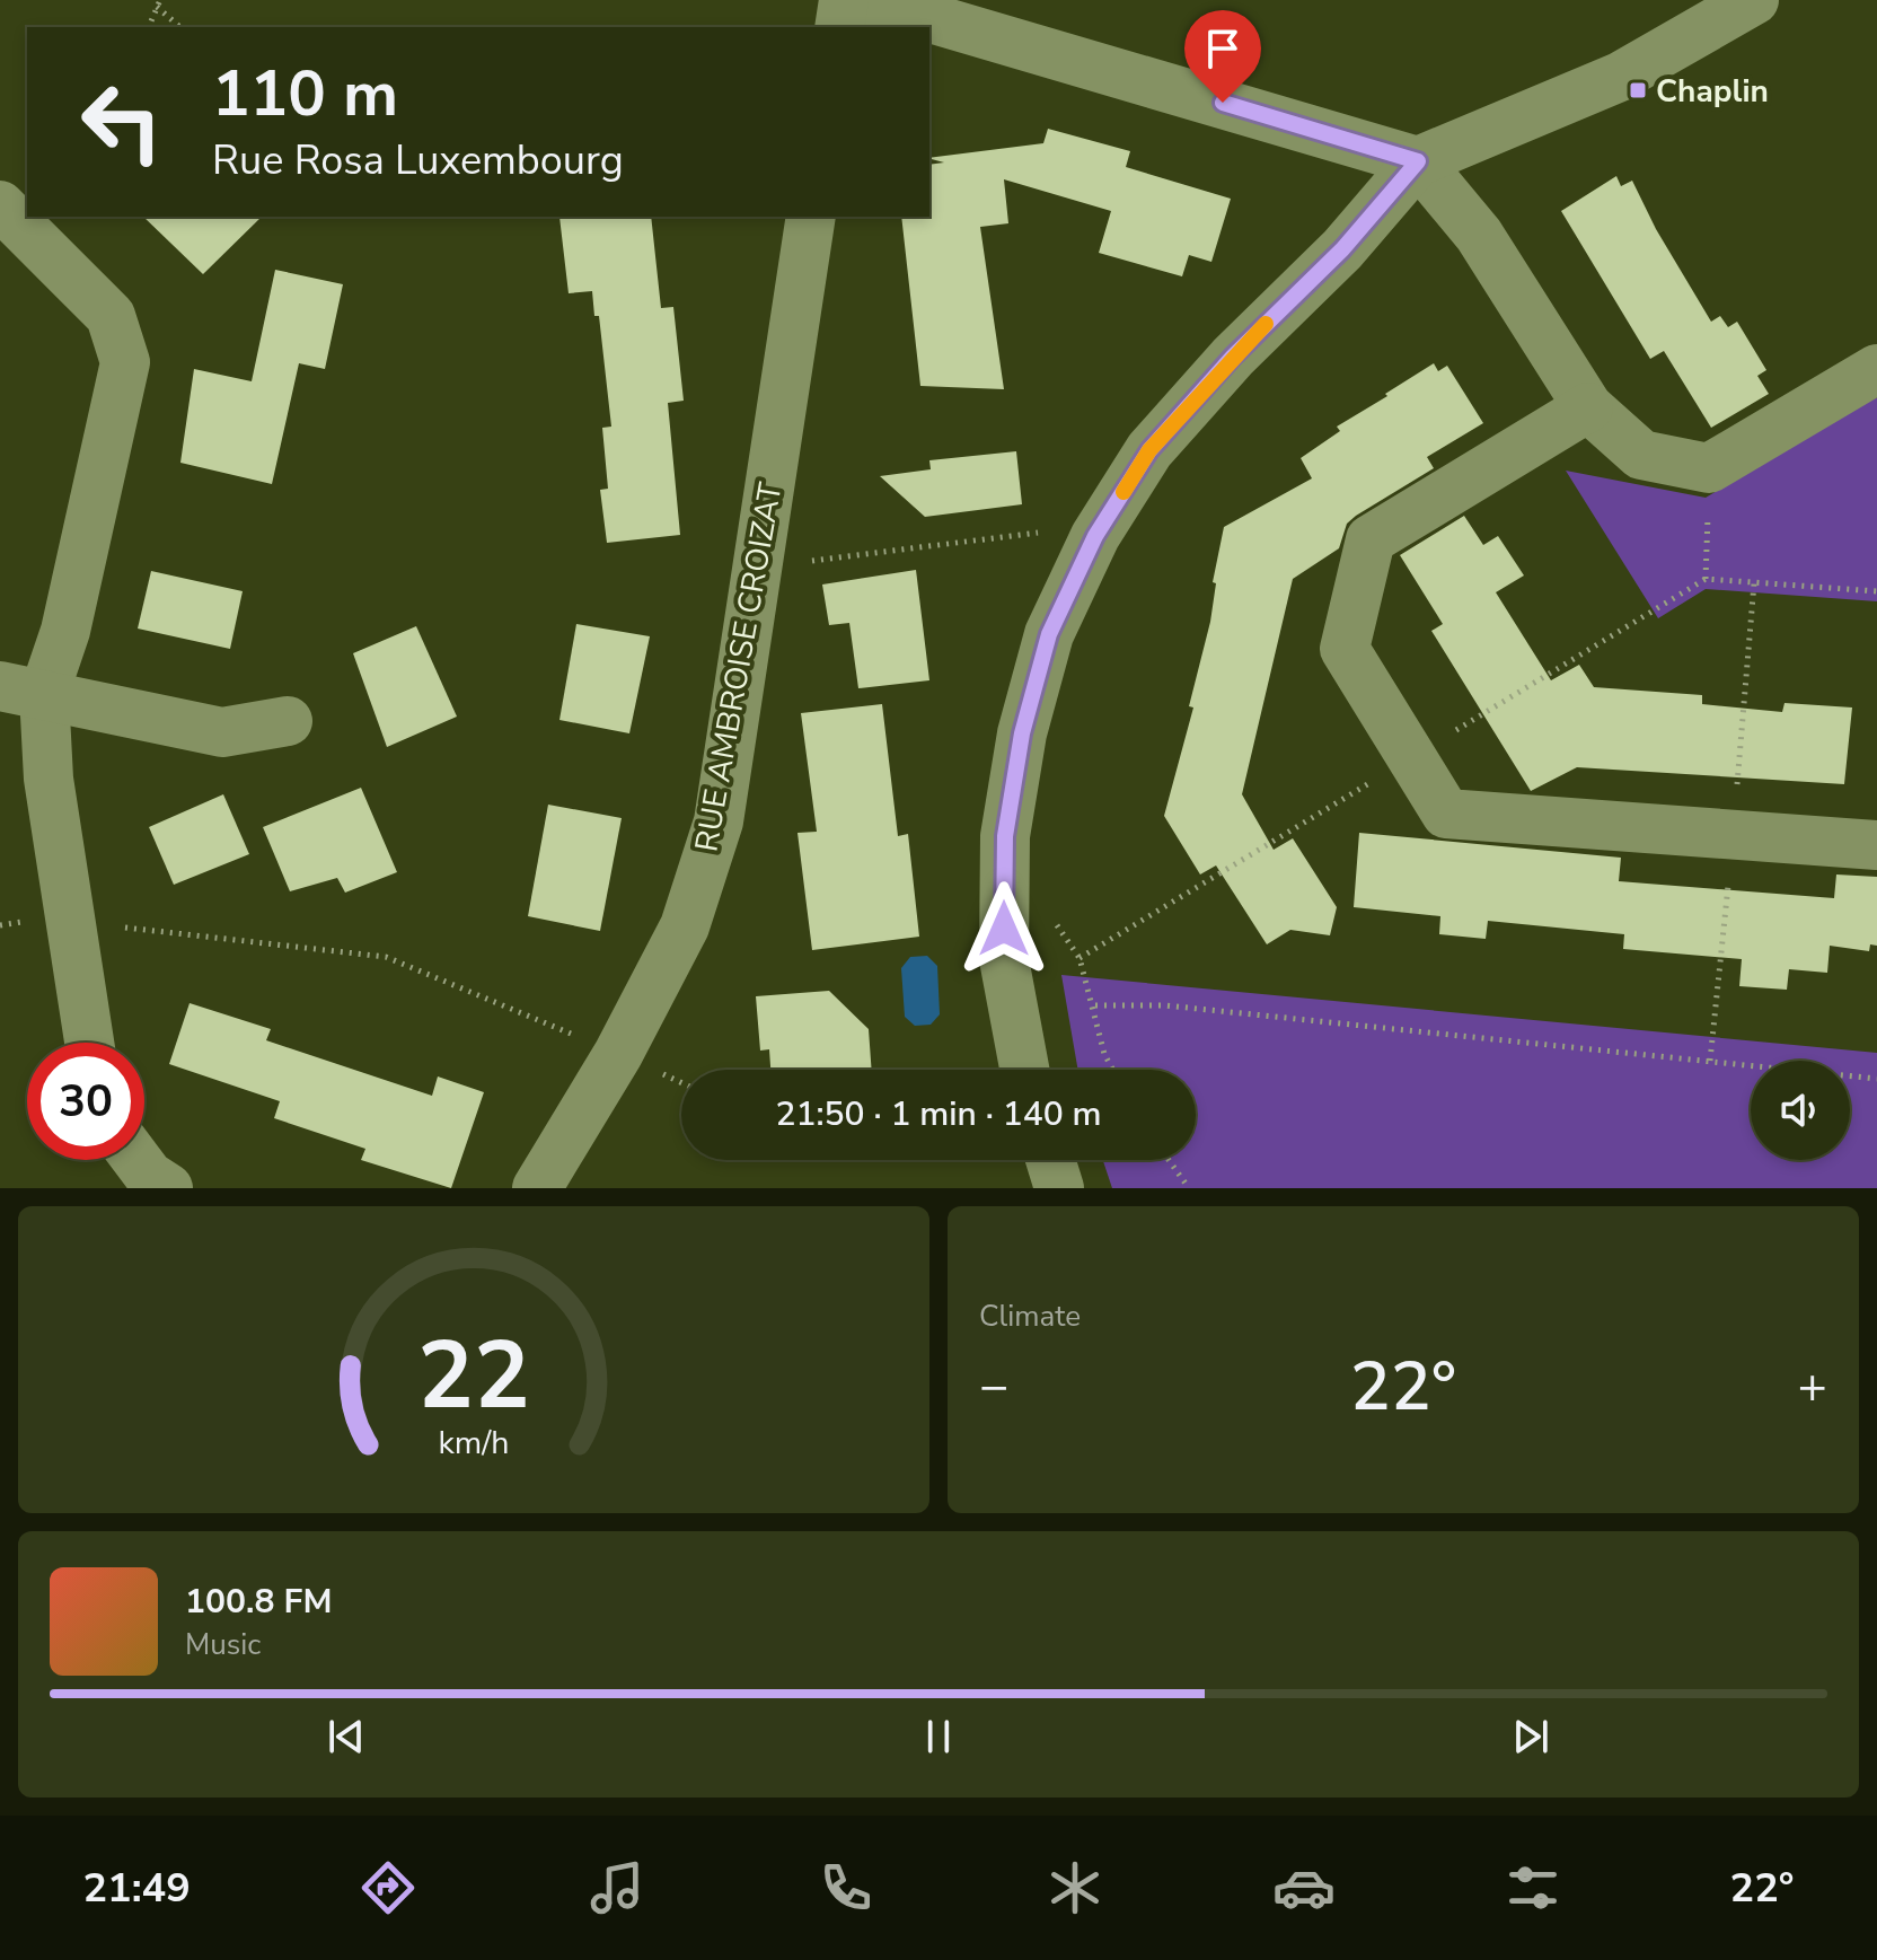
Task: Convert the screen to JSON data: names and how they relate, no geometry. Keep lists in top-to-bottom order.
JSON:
{
  "streets": {
    "street": ["RUE AMBROISE CROIZAT"]
  },
  "places": {
    "transit": ["Chaplin"]
  },
  "page": {
    "turn": ["110 m", "Rue Rosa Luxembourg"],
    "limit": "30",
    "trip": "21:50 · 1 min · 140 m",
    "tile": "Climate",
    "heat": ["−", "22°", "+"],
    "song": ["100.8 FM", "Music"],
    "tabs": ["21:49", "22°"],
    "gauge": ["22", "km/h"]
  }
}
